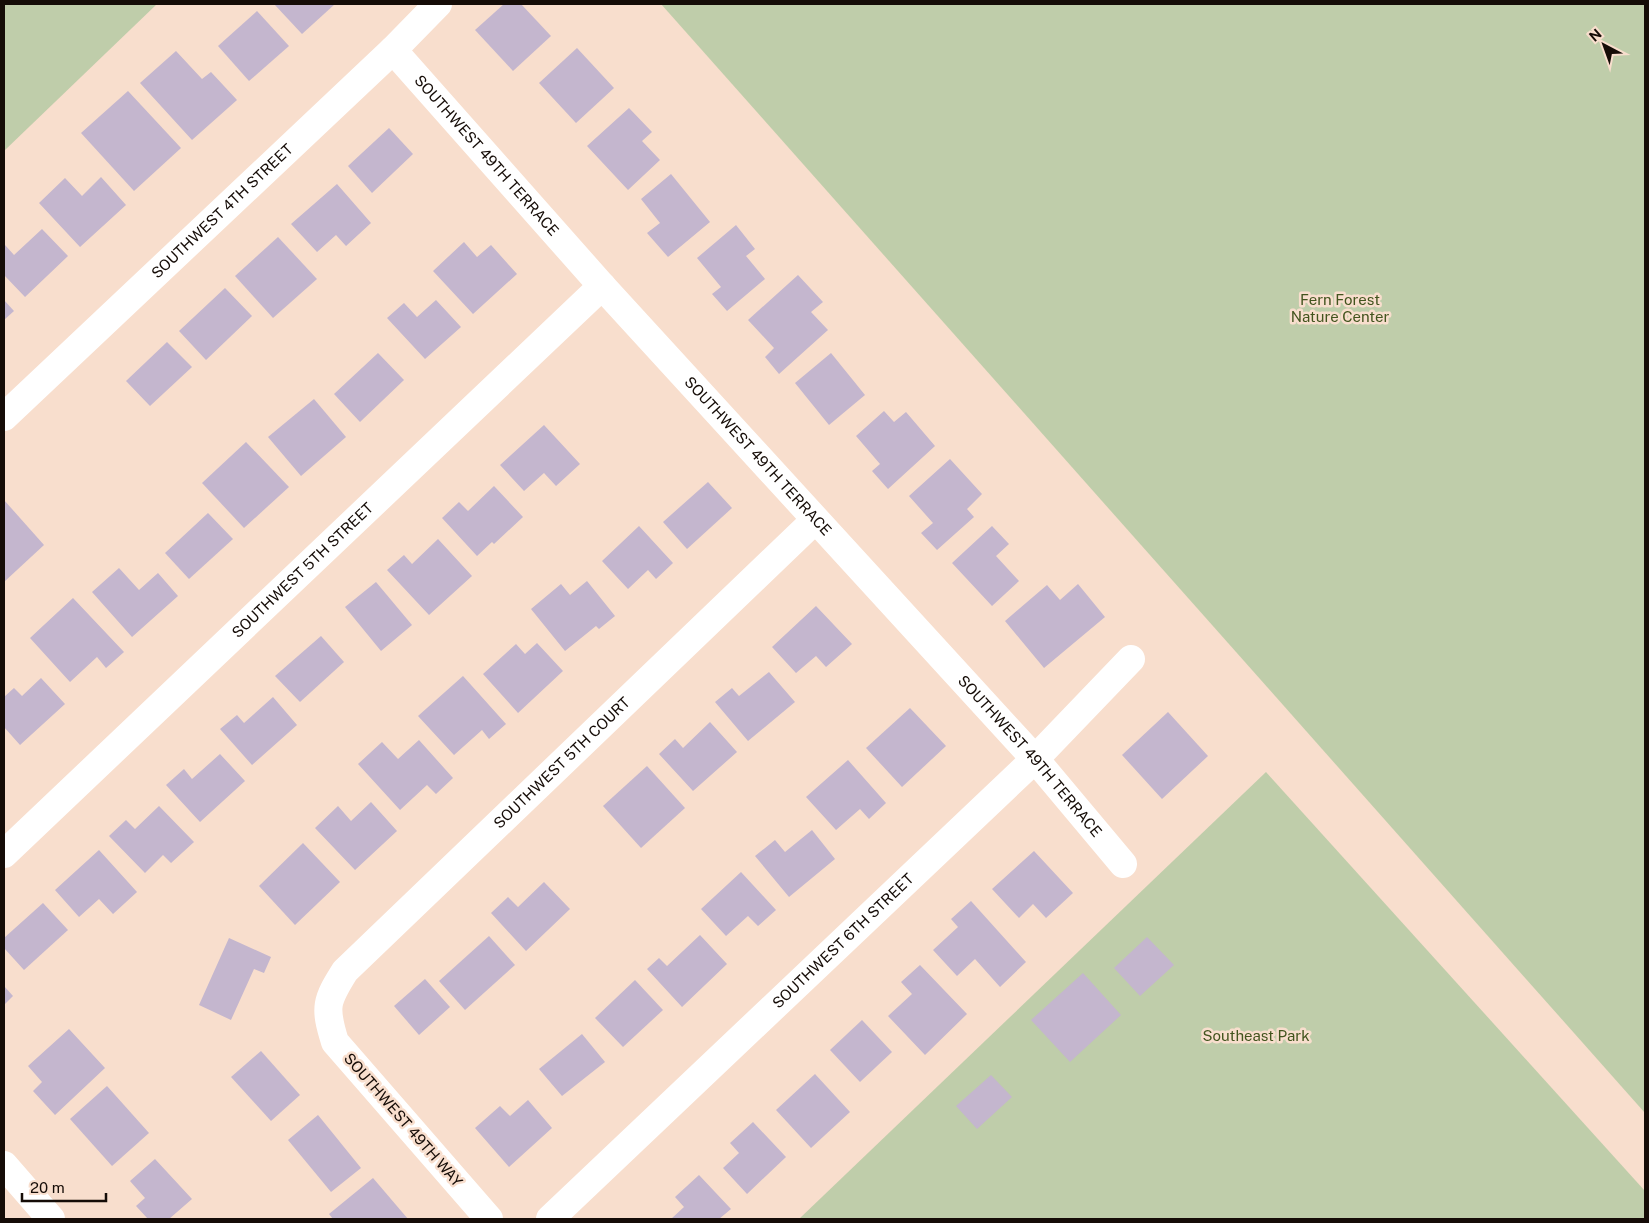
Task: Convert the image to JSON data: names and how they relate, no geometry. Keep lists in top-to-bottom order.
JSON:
{
  "streets": {
    "street": [
      "SOUTHWEST 49TH TERRACE",
      "SOUTHWEST 4TH STREET",
      "SOUTHWEST 5TH STREET",
      "SOUTHWEST 5TH COURT",
      "SOUTHWEST 6TH STREET",
      "SOUTHWEST 49TH WAY"
    ]
  },
  "crossings": [
    ["SOUTHWEST 49TH TERRACE", "SOUTHWEST 4TH STREET"],
    ["SOUTHWEST 49TH TERRACE", "SOUTHWEST 5TH STREET"],
    ["SOUTHWEST 49TH TERRACE", "SOUTHWEST 5TH COURT"],
    ["SOUTHWEST 49TH TERRACE", "SOUTHWEST 6TH STREET"],
    ["SOUTHWEST 5TH COURT", "SOUTHWEST 49TH WAY"]
  ],
  "parks": ["Fern Forest Nature Center", "Southeast Park"],
  "scale_bar": "20 m",
  "north": "top left"
}
